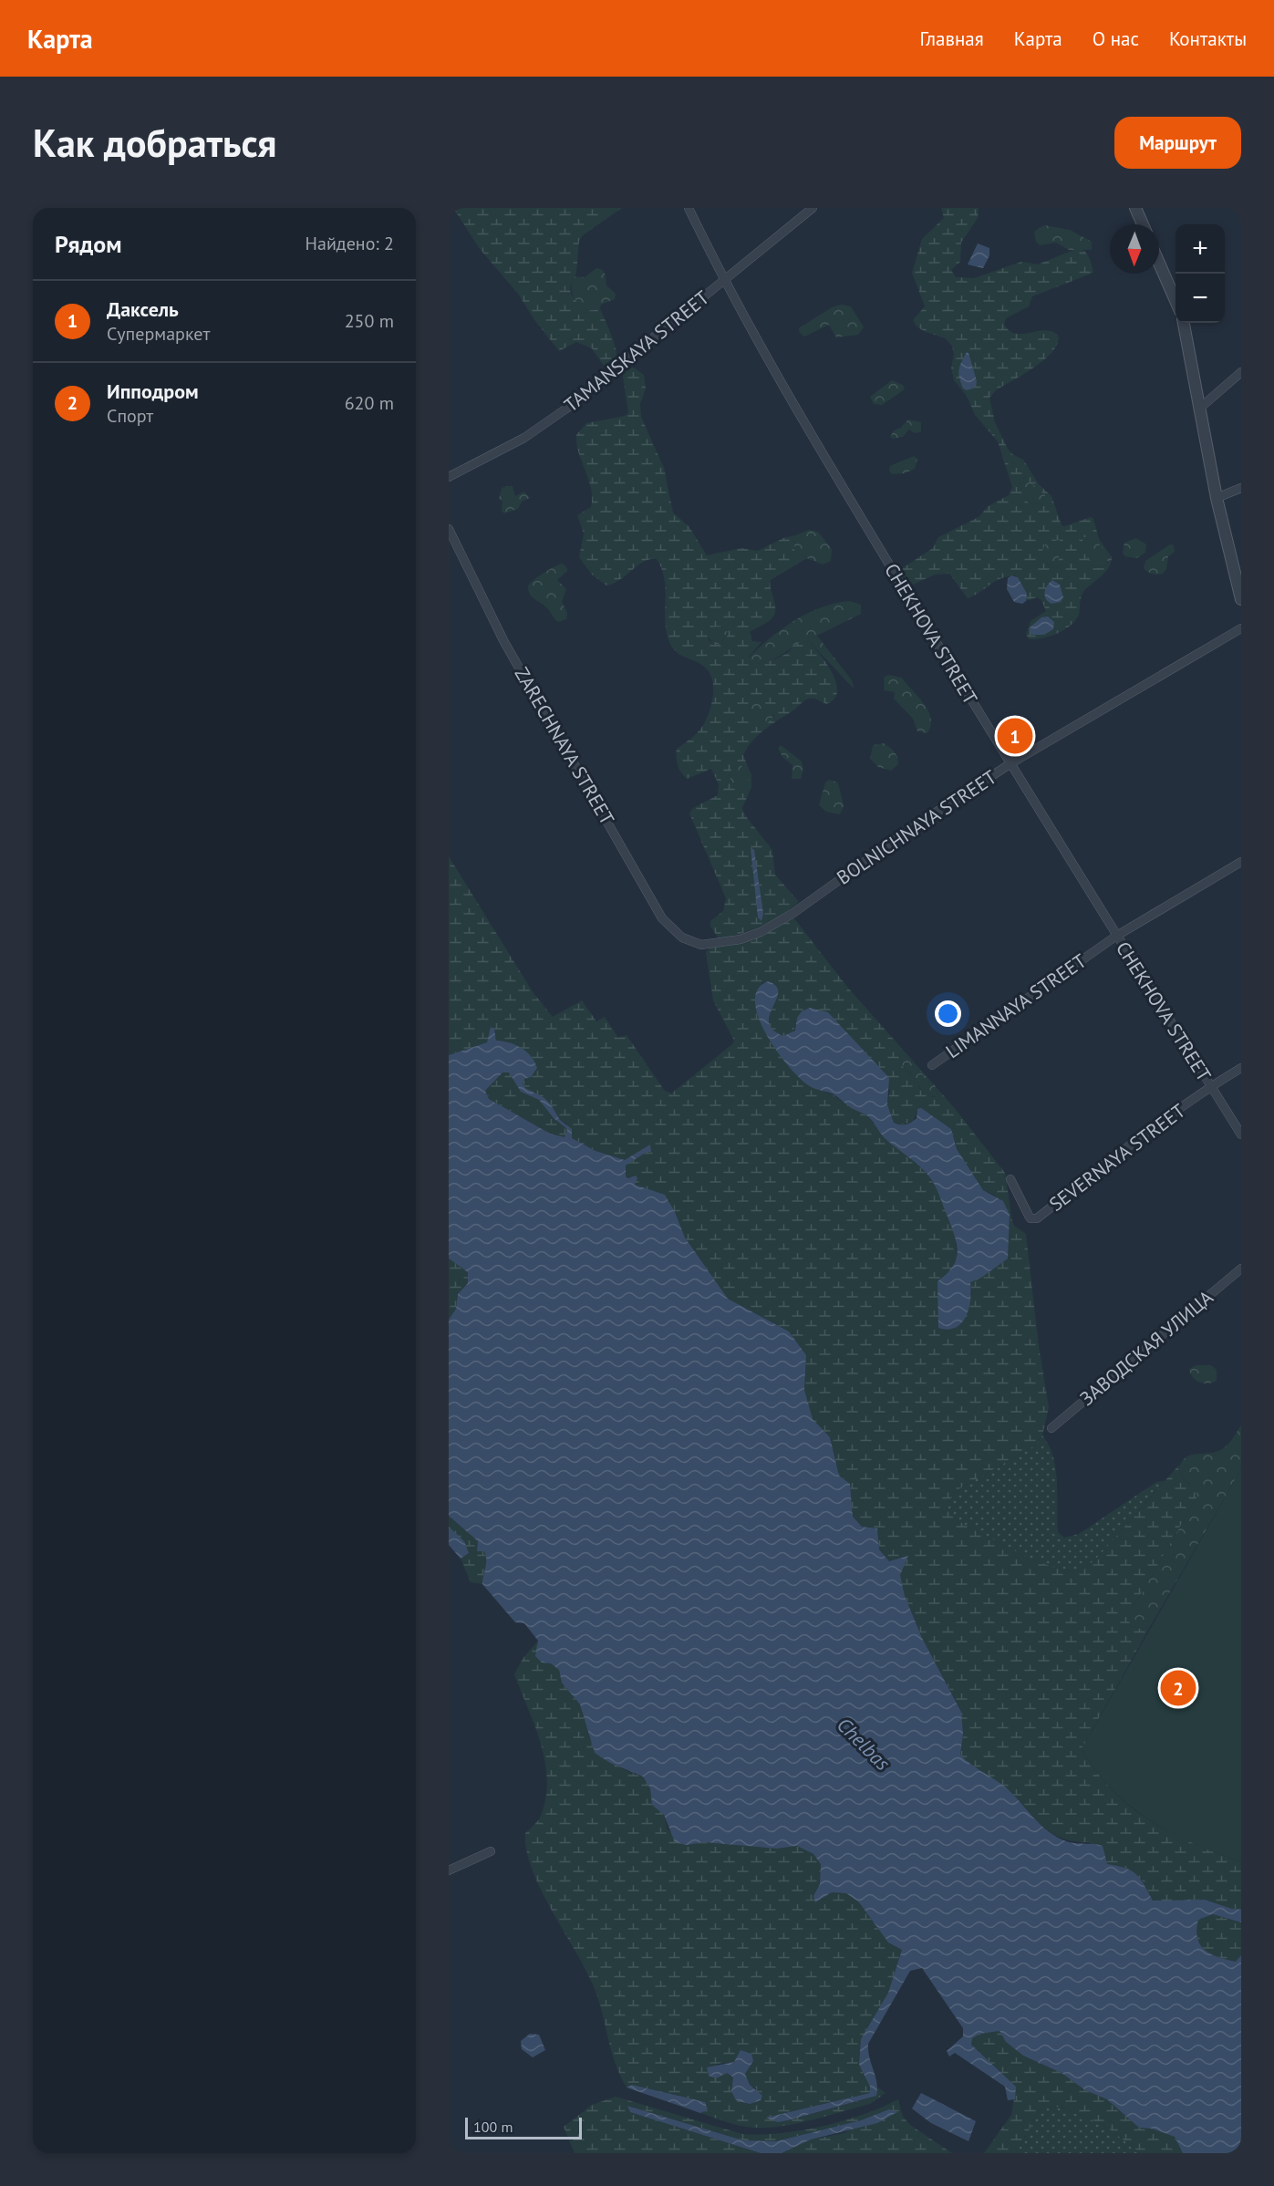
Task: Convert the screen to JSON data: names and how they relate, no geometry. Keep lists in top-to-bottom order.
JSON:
{
  "streets": {
    "street": [
      "TAMANSKAYA STREET",
      "CHEKHOVA STREET",
      "ZARECHNAYA STREET",
      "BOLNICHNAYA STREET",
      "LIMANNAYA STREET",
      "SEVERNAYA STREET",
      "ЗАВОДСКАЯ УЛИЦА"
    ]
  },
  "crossings": [
    ["TAMANSKAYA STREET", "CHEKHOVA STREET"],
    ["CHEKHOVA STREET", "BOLNICHNAYA STREET"],
    ["CHEKHOVA STREET", "LIMANNAYA STREET"],
    ["CHEKHOVA STREET", "SEVERNAYA STREET"],
    ["ZARECHNAYA STREET", "BOLNICHNAYA STREET"]
  ],
  "water": ["Chelbas"],
  "scale_bar": "100 m",
  "north": "bottom",
  "page": {
    "header": "Карта",
    "nav": [
      "Главная",
      "Карта",
      "О нас",
      "Контакты"
    ],
    "buttons": "Маршрут",
    "title": "Как добраться",
    "heading": ["Рядом", "Найдено: 2"],
    "map_buttons": ["+", "−"],
    "list": [
      {
        "mark": "1",
        "name": "Даксель",
        "note": "Супермаркет",
        "value": "250 m"
      },
      {
        "mark": "2",
        "name": "Ипподром",
        "note": "Спорт",
        "value": "620 m"
      }
    ],
    "pins": ["1", "2"],
    "scale": "100 m"
  }
}
